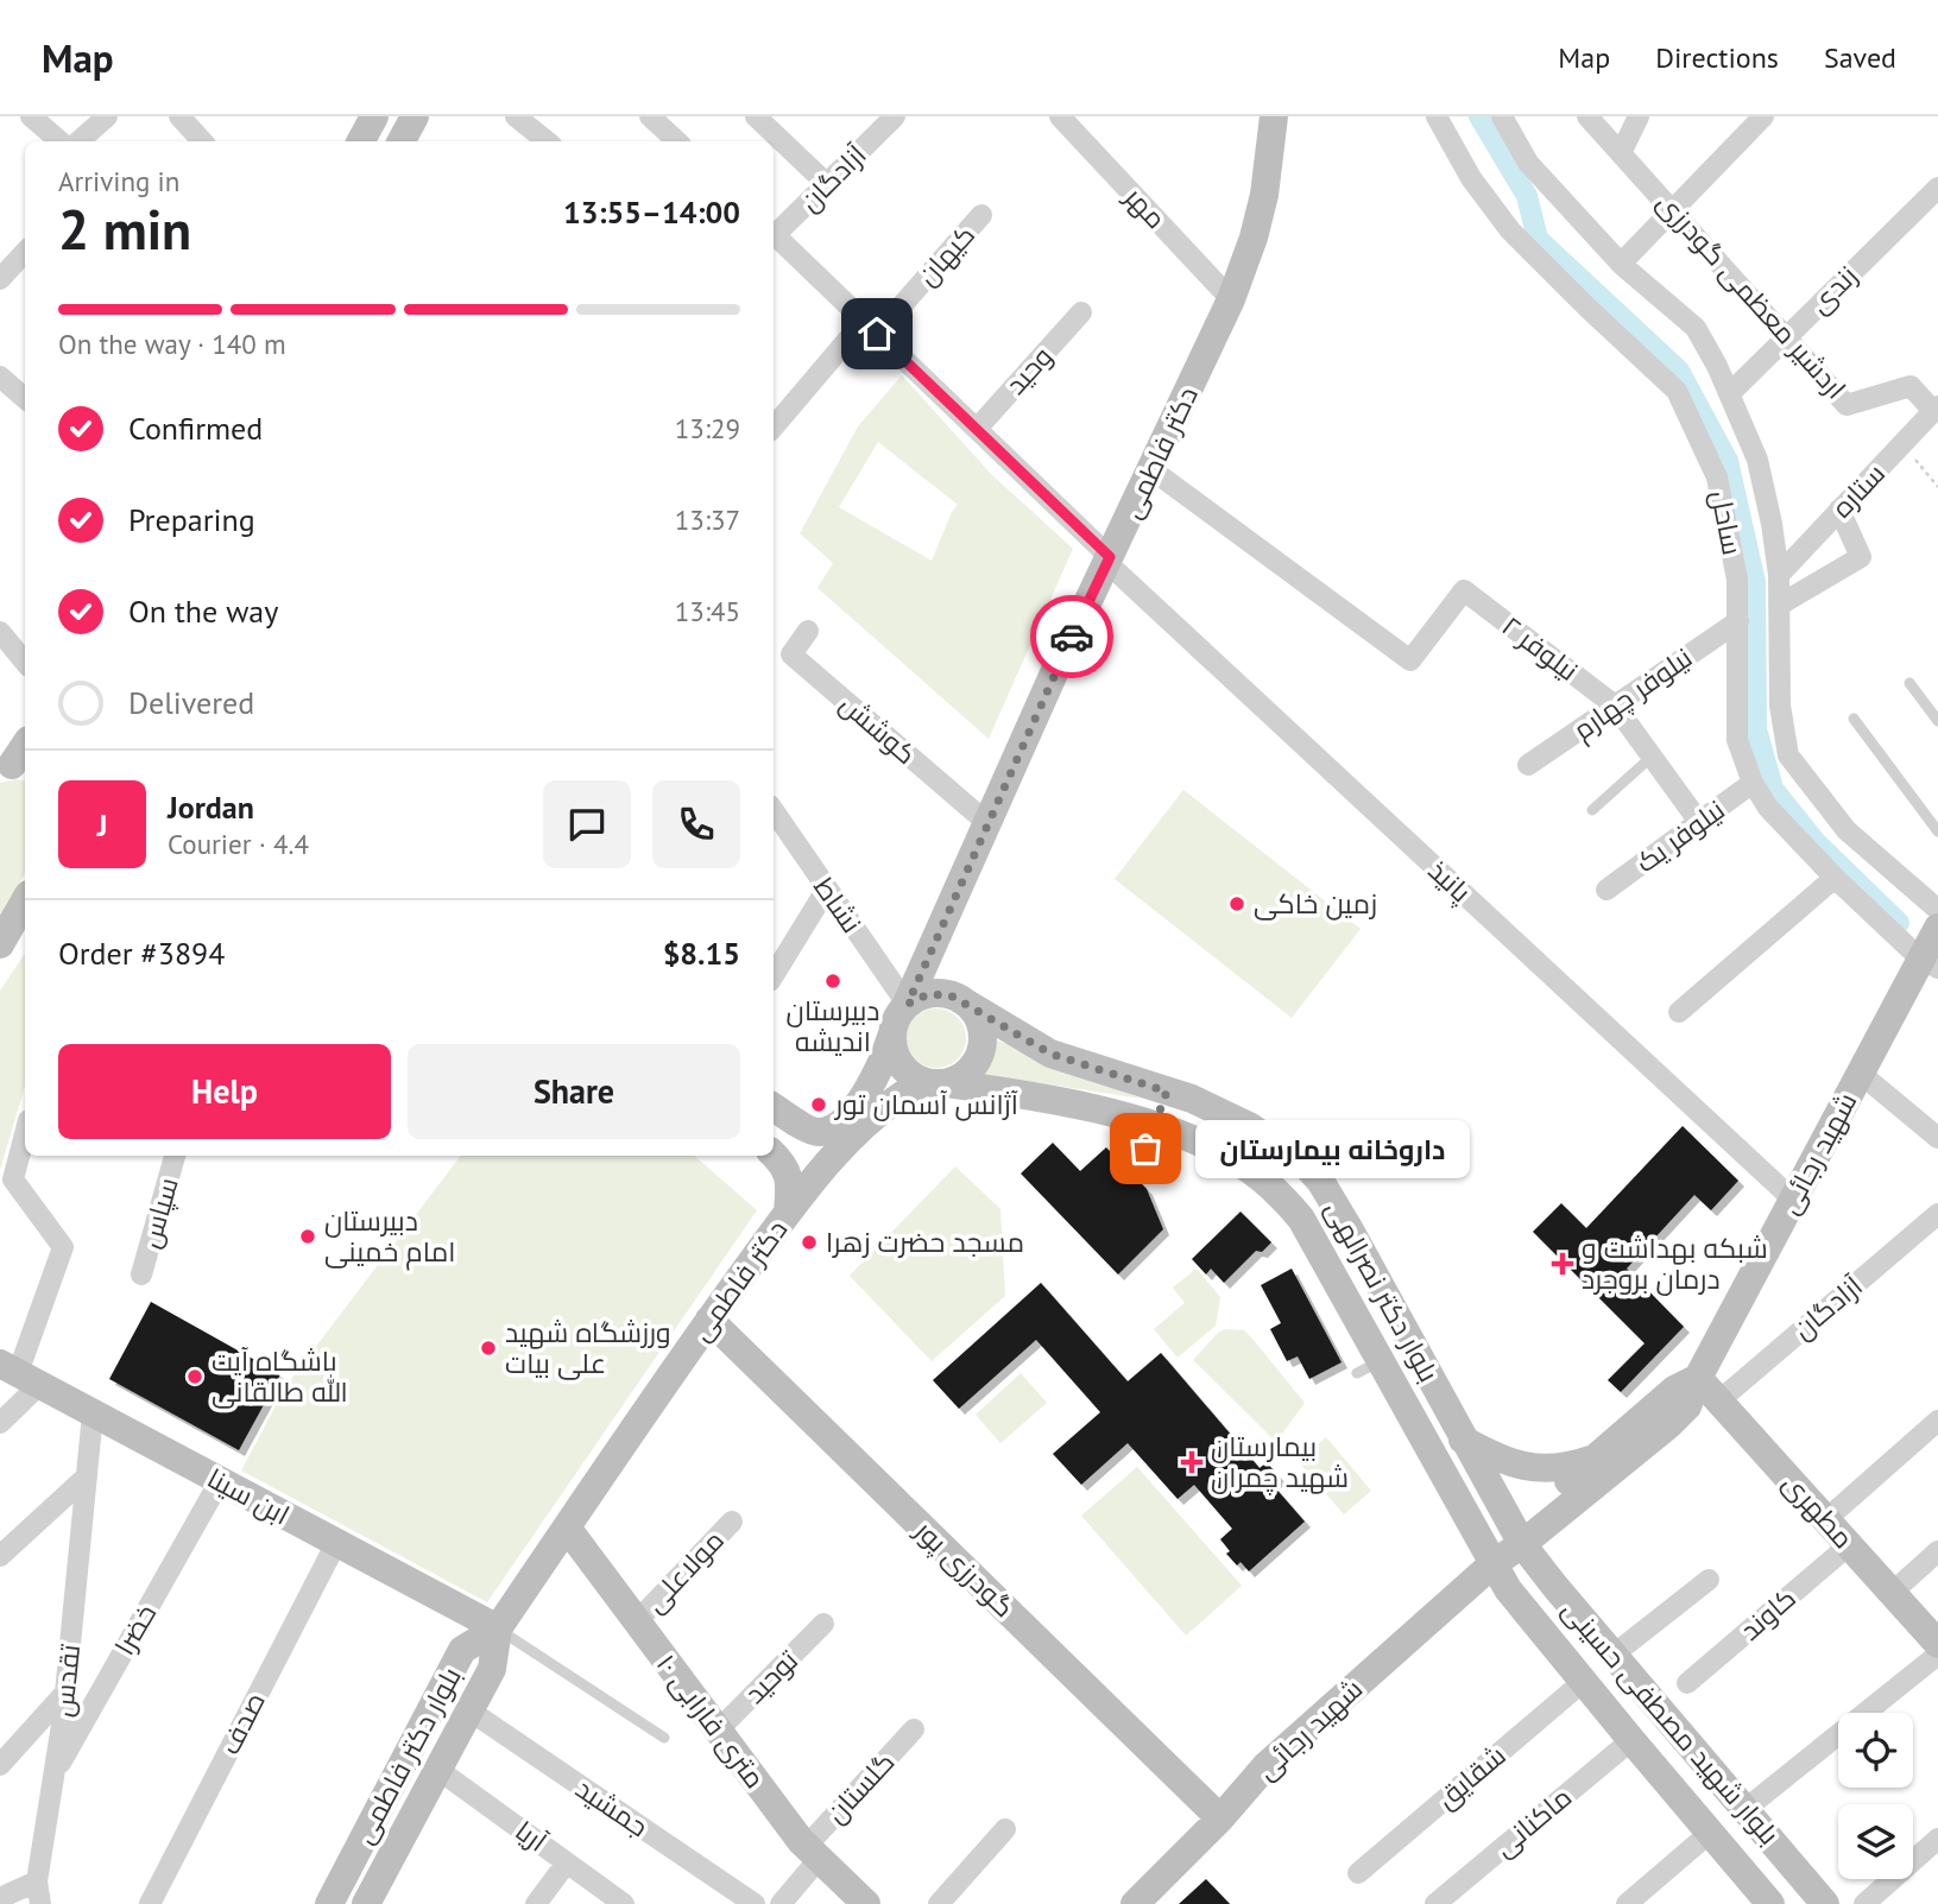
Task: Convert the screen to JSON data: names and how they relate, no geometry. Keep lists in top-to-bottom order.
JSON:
{
  "streets": {
    "street": [
      "آزادگان",
      "مهر",
      "کیهان",
      "زندی",
      "اردشیر معظمی گودرزی",
      "وحید",
      "دکتر فاطمی",
      "ستاره",
      "ساحل",
      "نیلوفر ۲",
      "نیلوفر چهارم",
      "کوشش",
      "نیلوفر یک",
      "پانیذ",
      "نشاط",
      "شهید رجائی",
      "سپاس",
      "بلوار دکتر نصرالهی",
      "ابن سینا",
      "مطهری",
      "گودرزی پور",
      "مولاعلی",
      "کاوند",
      "خضرا",
      "توحید",
      "تقدس",
      "۱۰ متری فارابی",
      "بلوار شهید مصطفی حسینی",
      "صدف",
      "بلوار دکتر فاطمی",
      "شقایق",
      "گلستان",
      "جمشید",
      "ماکنانی",
      "آریا"
    ]
  },
  "crossings": [
    ["آزادگان", "مطهری"],
    ["مهر", "دکتر فاطمی"],
    ["کیهان", "پانیذ"],
    ["زندی", "اردشیر معظمی گودرزی"],
    ["زندی", "ساحل"],
    ["اردشیر معظمی گودرزی", "ستاره"],
    ["وحید", "پانیذ"],
    ["دکتر فاطمی", "نیلوفر ۲"],
    ["دکتر فاطمی", "کوشش"],
    ["دکتر فاطمی", "پانیذ"],
    ["دکتر فاطمی", "نشاط"],
    ["دکتر فاطمی", "بلوار دکتر نصرالهی"],
    ["دکتر فاطمی", "ابن سینا"],
    ["دکتر فاطمی", "گودرزی پور"],
    ["دکتر فاطمی", "۱۰ متری فارابی"],
    ["دکتر فاطمی", "بلوار دکتر فاطمی"],
    ["ستاره", "ساحل"],
    ["ساحل", "نیلوفر چهارم"],
    ["ساحل", "نیلوفر یک"],
    ["ساحل", "شهید رجائی"],
    ["نیلوفر ۲", "نیلوفر چهارم"],
    ["نیلوفر ۲", "نیلوفر یک"],
    ["پانیذ", "شهید رجائی"],
    ["نشاط", "بلوار دکتر نصرالهی"],
    ["شهید رجائی", "بلوار دکتر نصرالهی"],
    ["شهید رجائی", "مطهری"],
    ["شهید رجائی", "گودرزی پور"],
    ["شهید رجائی", "بلوار شهید مصطفی حسینی"],
    ["بلوار دکتر نصرالهی", "بلوار شهید مصطفی حسینی"],
    ["ابن سینا", "خضرا"],
    ["ابن سینا", "تقدس"],
    ["ابن سینا", "صدف"],
    ["ابن سینا", "بلوار دکتر فاطمی"],
    ["مطهری", "کاوند"],
    ["مولاعلی", "۱۰ متری فارابی"],
    ["خضرا", "تقدس"],
    ["توحید", "۱۰ متری فارابی"],
    ["۱۰ متری فارابی", "گلستان"],
    ["بلوار شهید مصطفی حسینی", "شقایق"],
    ["بلوار شهید مصطفی حسینی", "ماکنانی"],
    ["بلوار دکتر فاطمی", "جمشید"],
    ["بلوار دکتر فاطمی", "آریا"]
  ],
  "places": {
    "other": [
      "زمین خاکی",
      "دبیرستان اندیشه",
      "آژانس آسمان تور",
      "داروخانه بیمارستان",
      "دبیرستان امام خمینی",
      "مسجد حضرت زهرا",
      "ورزشگاه شهید علی بیات",
      "باشگاه آیت الله طالقانی"
    ],
    "health": ["شبکه بهداشت و درمان بروجرد", "بیمارستان شهید چمران"]
  },
  "page": {
    "header": "Map",
    "nav": ["Map", "Directions", "Saved"],
    "heading": ["2 min", "Arriving in", "13:55–14:00"],
    "panel": [
      "Jordan",
      "Courier · 4.4",
      "Order #3894",
      "$8.15"
    ],
    "bar": "On the way · 140 m",
    "list": [
      ["Confirmed", "13:29"],
      ["Preparing", "13:37"],
      ["On the way", "13:45"],
      "Delivered"
    ],
    "round": "J",
    "buttons": ["Help", "Share"],
    "bubble": "داروخانه بیمارستان"
  }
}
